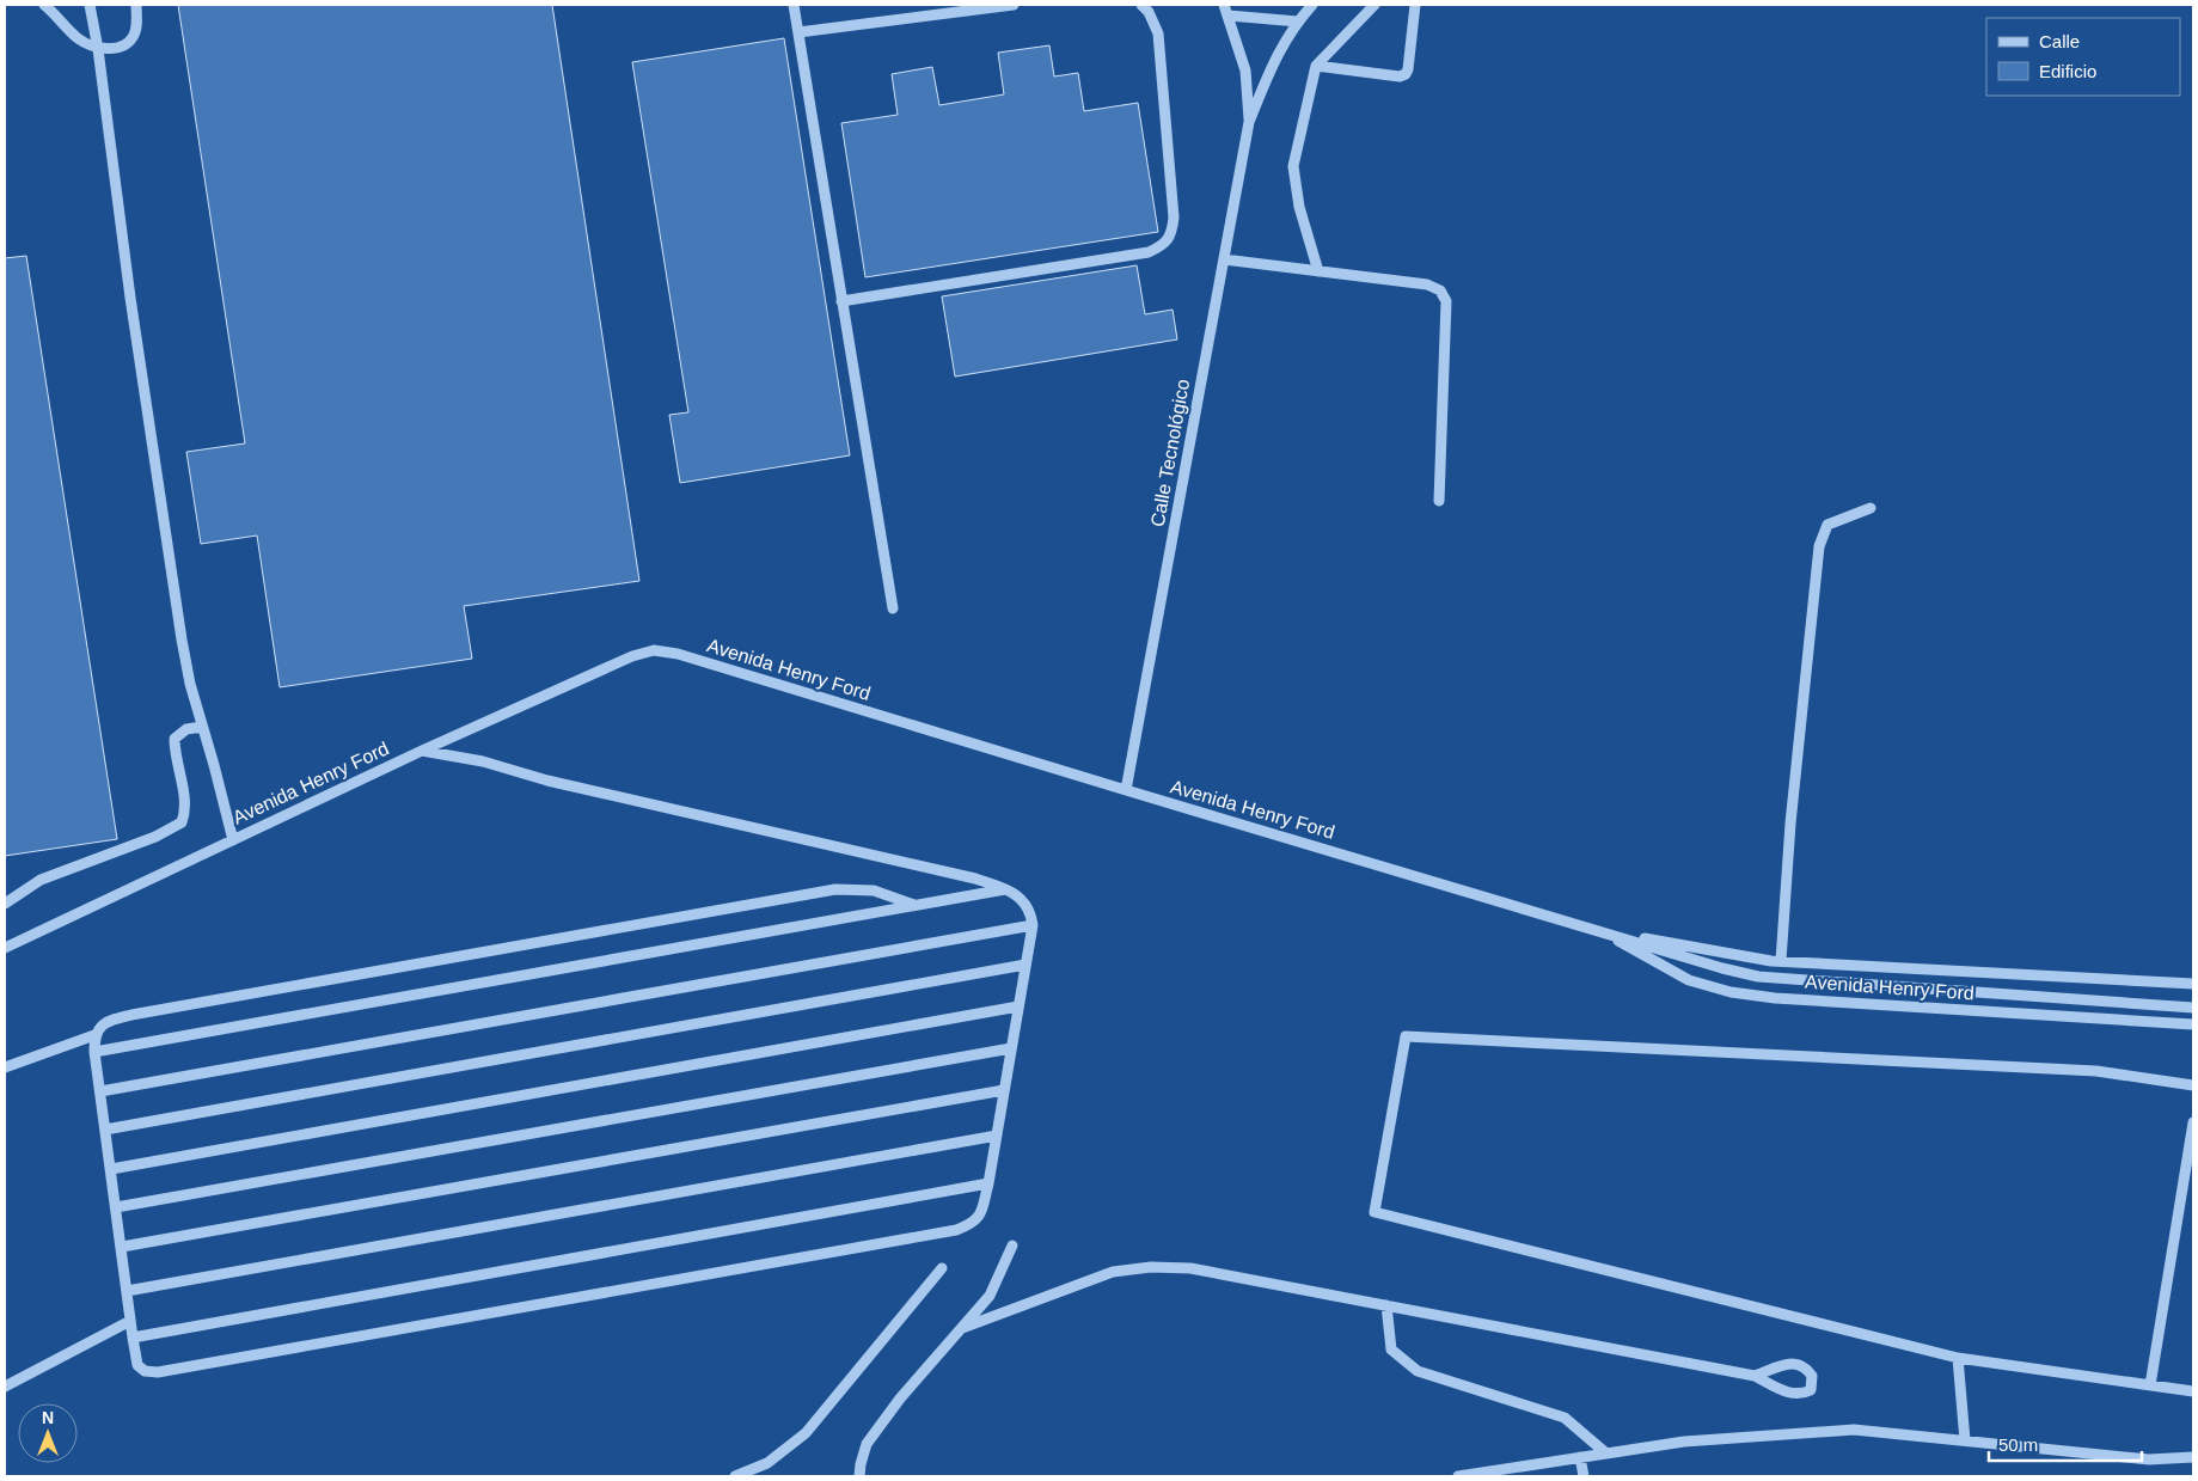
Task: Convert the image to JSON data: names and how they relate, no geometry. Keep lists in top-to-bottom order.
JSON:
{
  "streets": {
    "street": ["Calle Tecnológico", "Avenida Henry Ford"]
  },
  "crossings": [
    ["Calle Tecnológico", "Avenida Henry Ford"]
  ],
  "legend": ["Calle", "Edificio"],
  "scale_bar": "50 m",
  "north": "top"
}
